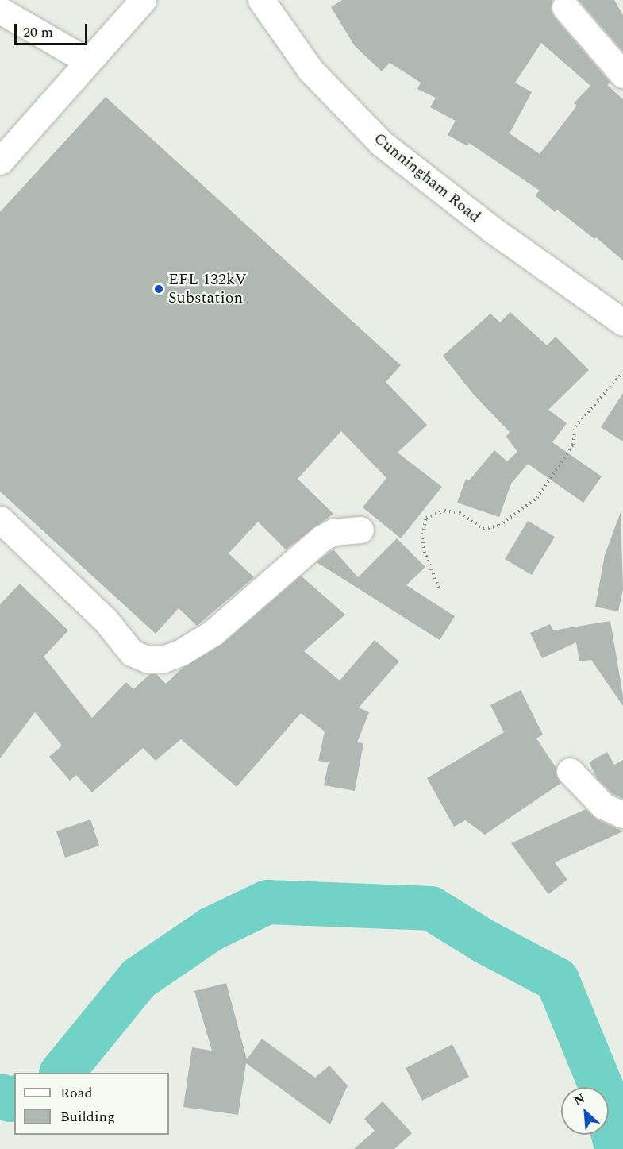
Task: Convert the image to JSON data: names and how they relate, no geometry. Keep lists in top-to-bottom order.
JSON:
{
  "streets": {
    "street": ["Cunningham Road"]
  },
  "places": ["EFL 132kV Substation"],
  "legend": ["Road", "Building"],
  "scale_bar": "20 m",
  "north": "top left"
}
